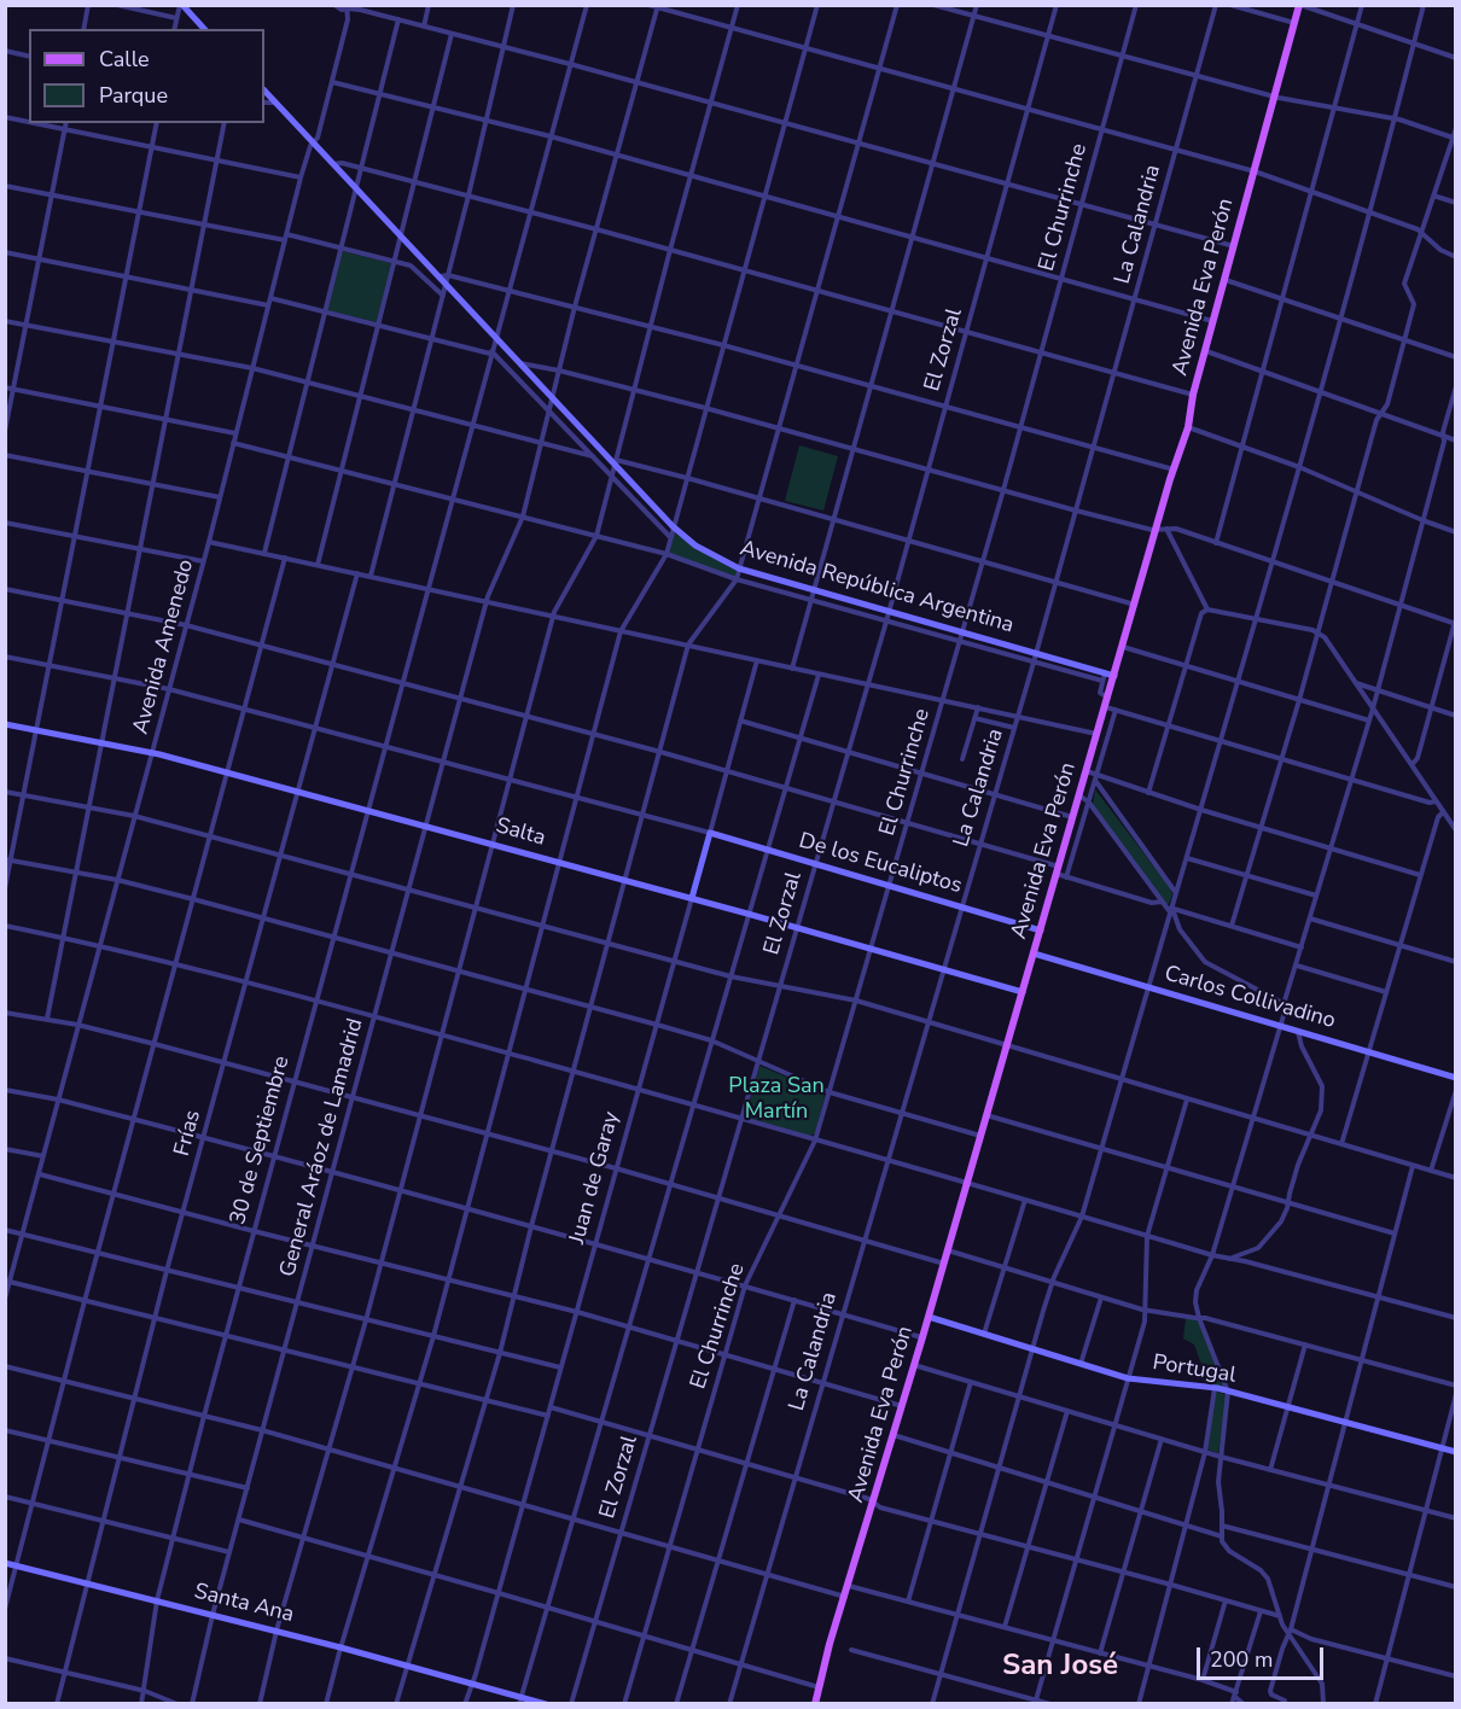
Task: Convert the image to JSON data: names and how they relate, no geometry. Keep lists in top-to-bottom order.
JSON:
{
  "streets": {
    "main road": ["Avenida Eva Perón"],
    "street": [
      "El Churrinche",
      "La Calandria",
      "El Zorzal",
      "Avenida República Argentina",
      "Avenida Amenedo",
      "Salta",
      "De los Eucaliptos",
      "Carlos Collivadino",
      "Frías",
      "30 de Septiembre",
      "General Aráoz de Lamadrid",
      "Juan de Garay",
      "Portugal",
      "Santa Ana"
    ]
  },
  "crossings": [
    ["El Churrinche", "Avenida República Argentina"],
    ["El Churrinche", "Salta"],
    ["El Churrinche", "De los Eucaliptos"],
    ["La Calandria", "Avenida República Argentina"],
    ["La Calandria", "Salta"],
    ["La Calandria", "De los Eucaliptos"],
    ["Avenida Eva Perón", "Avenida República Argentina"],
    ["Avenida Eva Perón", "Salta"],
    ["Avenida Eva Perón", "De los Eucaliptos"],
    ["Avenida Eva Perón", "Carlos Collivadino"],
    ["Avenida Eva Perón", "Portugal"],
    ["El Zorzal", "Avenida República Argentina"],
    ["El Zorzal", "Salta"],
    ["El Zorzal", "De los Eucaliptos"],
    ["Avenida República Argentina", "Avenida Amenedo"],
    ["Avenida República Argentina", "30 de Septiembre"],
    ["Avenida República Argentina", "General Aráoz de Lamadrid"],
    ["Avenida Amenedo", "Salta"],
    ["Salta", "Frías"],
    ["Salta", "30 de Septiembre"],
    ["Salta", "General Aráoz de Lamadrid"],
    ["Salta", "Juan de Garay"],
    ["De los Eucaliptos", "Juan de Garay"],
    ["Frías", "Santa Ana"],
    ["30 de Septiembre", "Santa Ana"],
    ["General Aráoz de Lamadrid", "Santa Ana"],
    ["Juan de Garay", "Santa Ana"]
  ],
  "districts": ["San José"],
  "parks": ["Plaza San Martín"],
  "legend": ["Calle", "Parque"],
  "scale_bar": "200 m"
}
